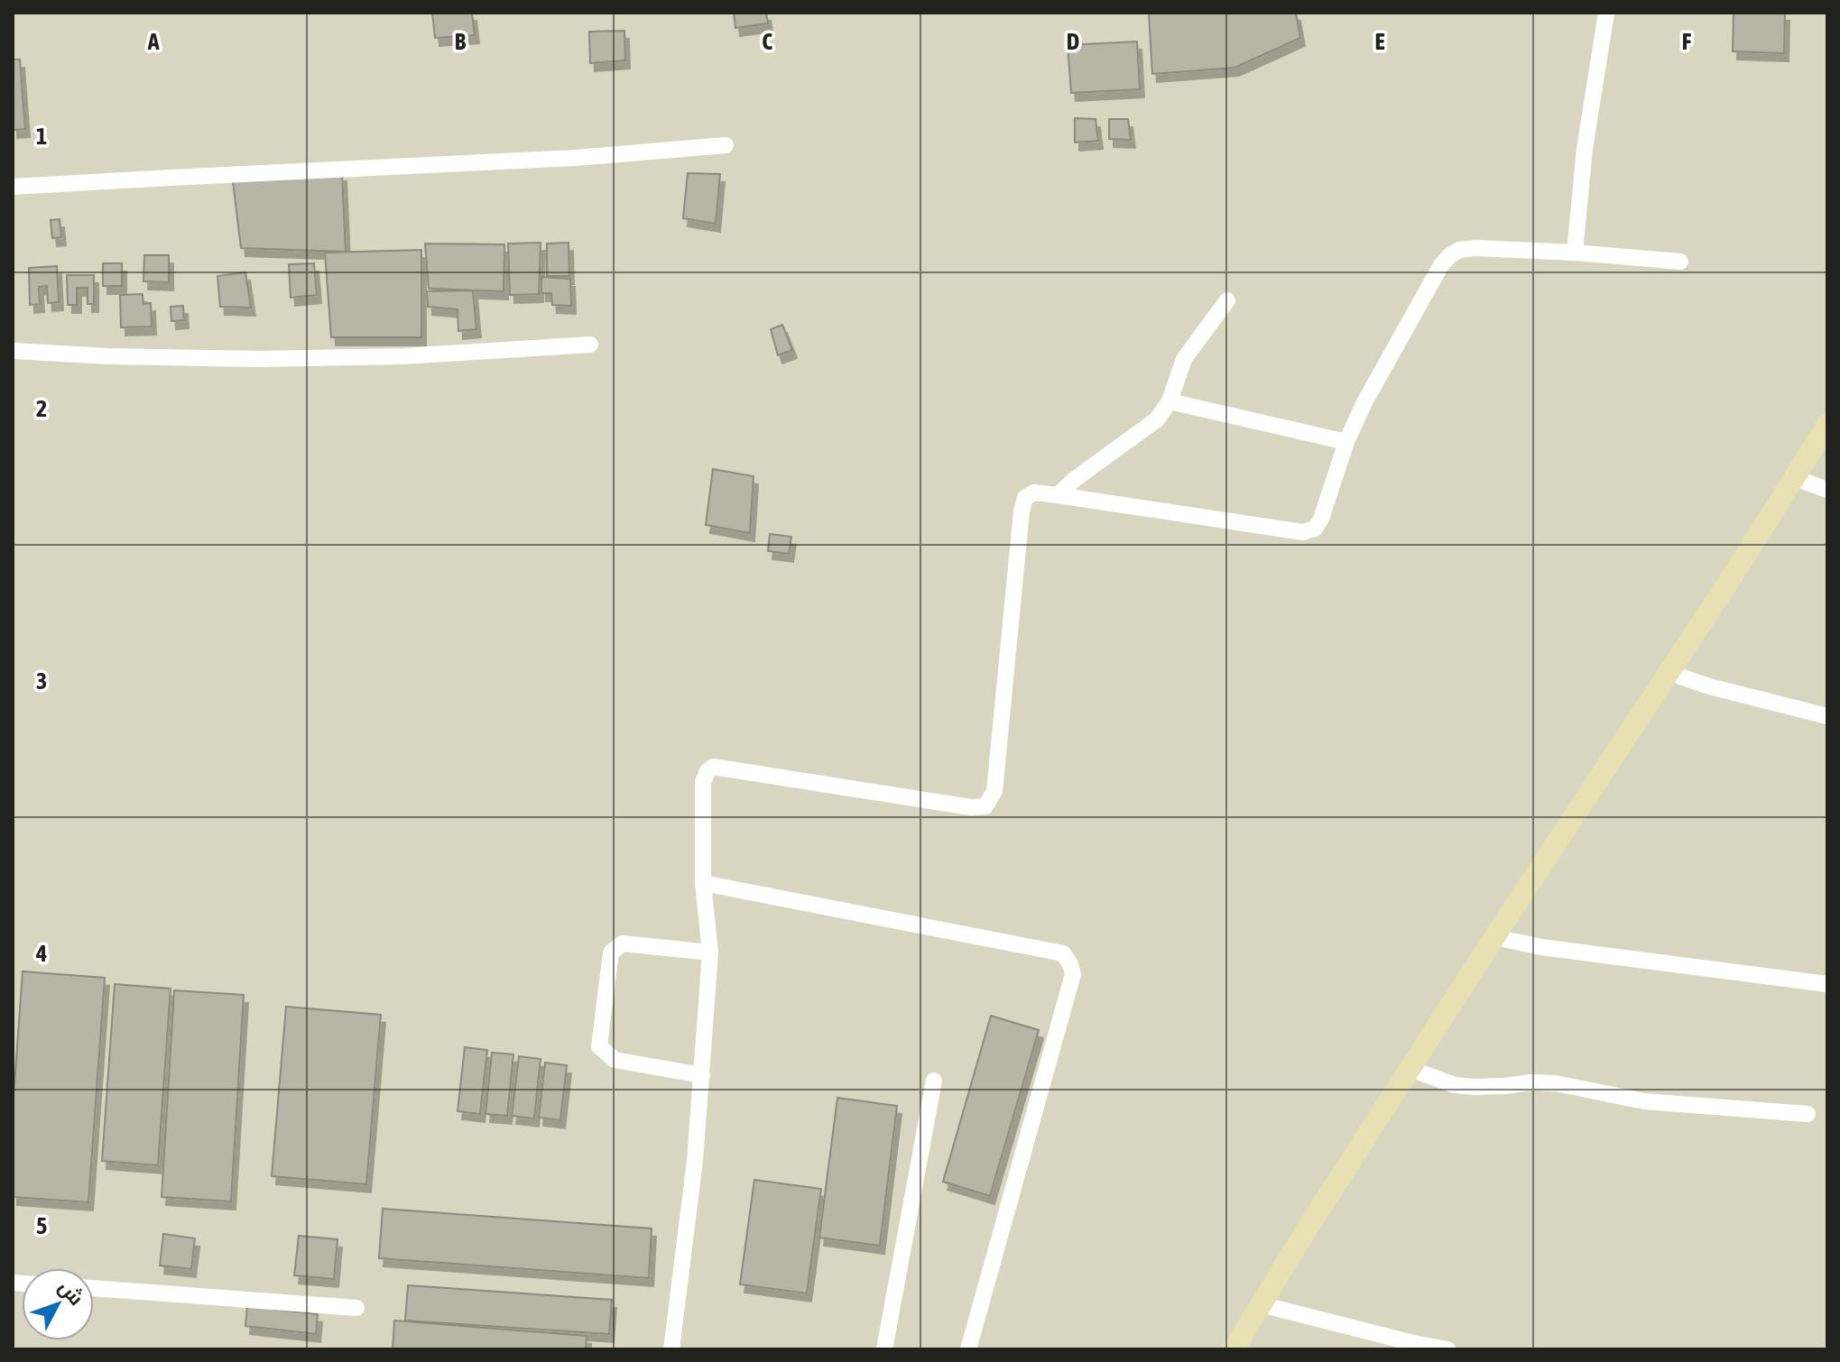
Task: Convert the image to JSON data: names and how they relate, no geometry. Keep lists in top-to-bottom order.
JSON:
{
  "north": "top right",
  "grid": {
    "columns": [
      "A",
      "B",
      "C",
      "D",
      "E",
      "F"
    ],
    "rows": [
      "1",
      "2",
      "3",
      "4",
      "5"
    ]
  }
}
